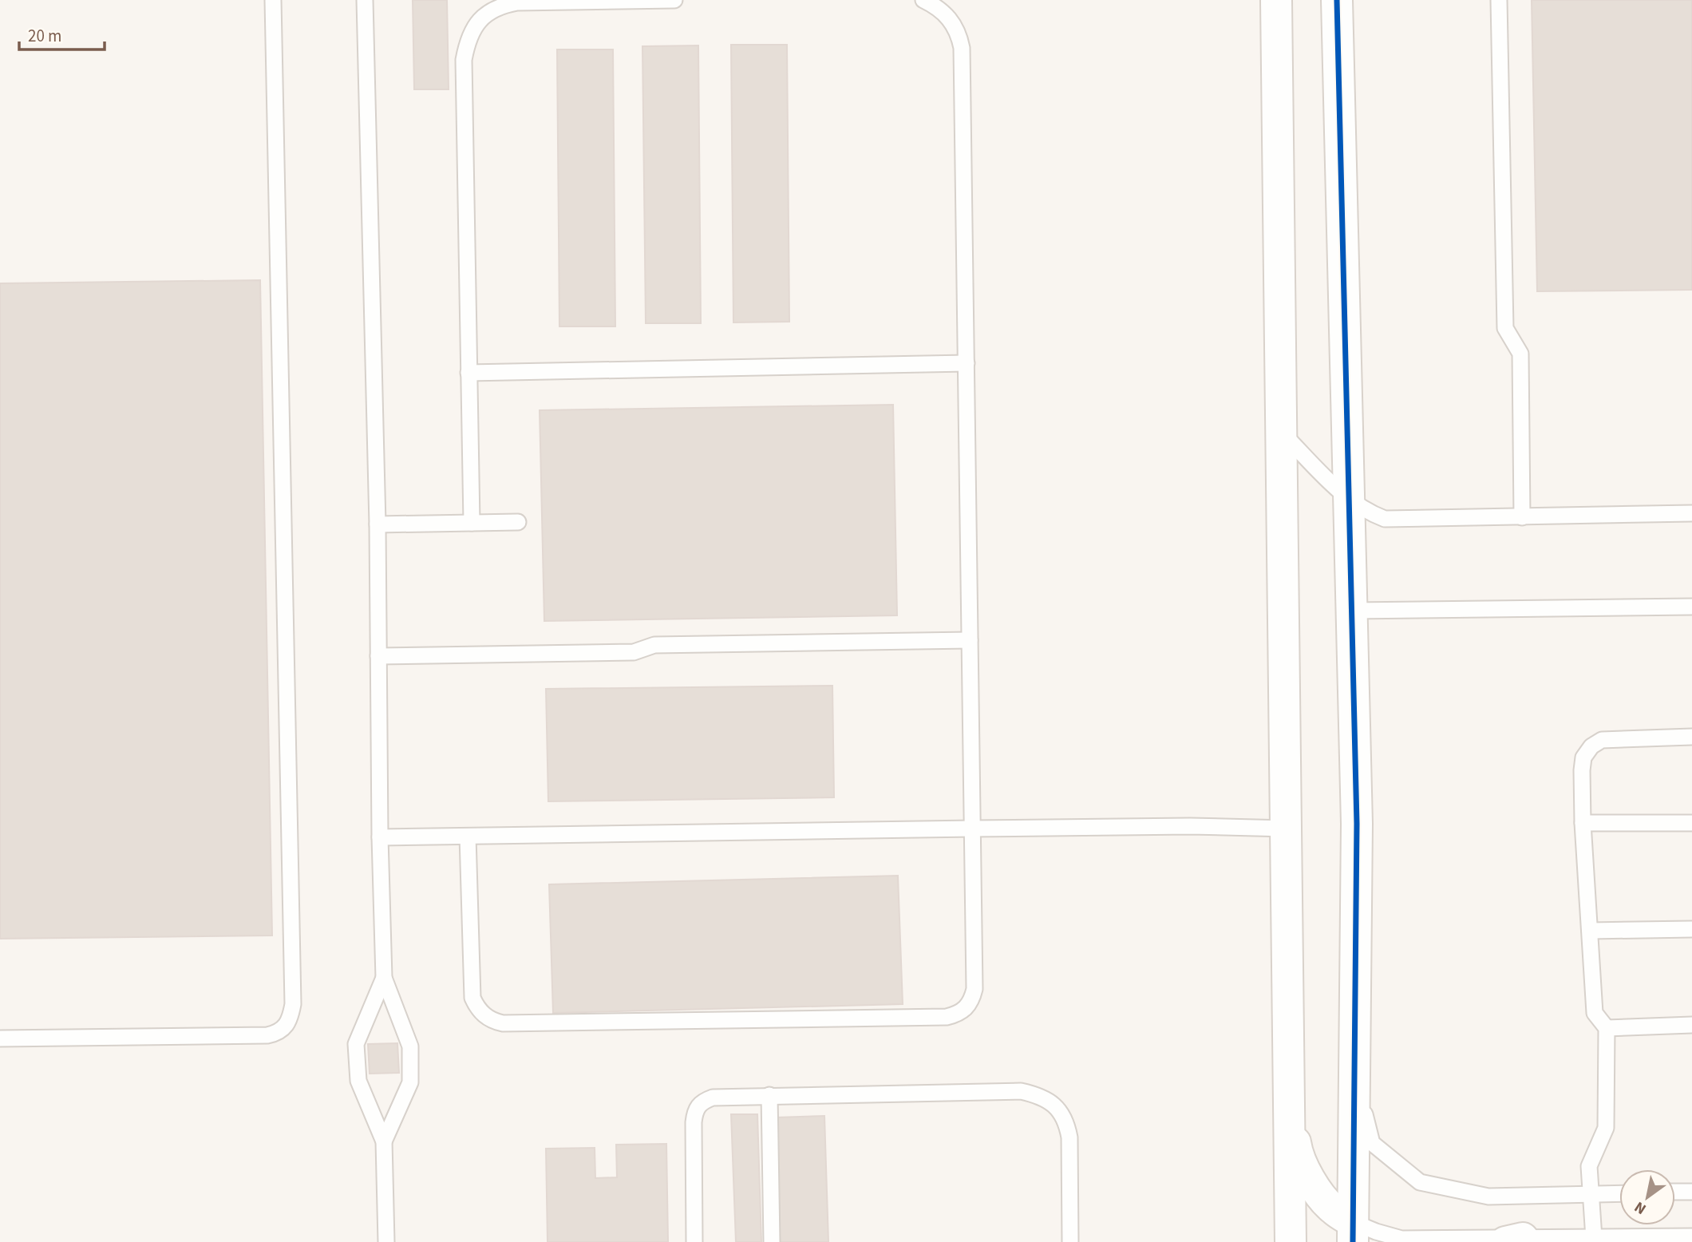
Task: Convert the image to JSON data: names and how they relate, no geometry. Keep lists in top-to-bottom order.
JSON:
{
  "scale_bar": "20 m",
  "north": "bottom left"
}
